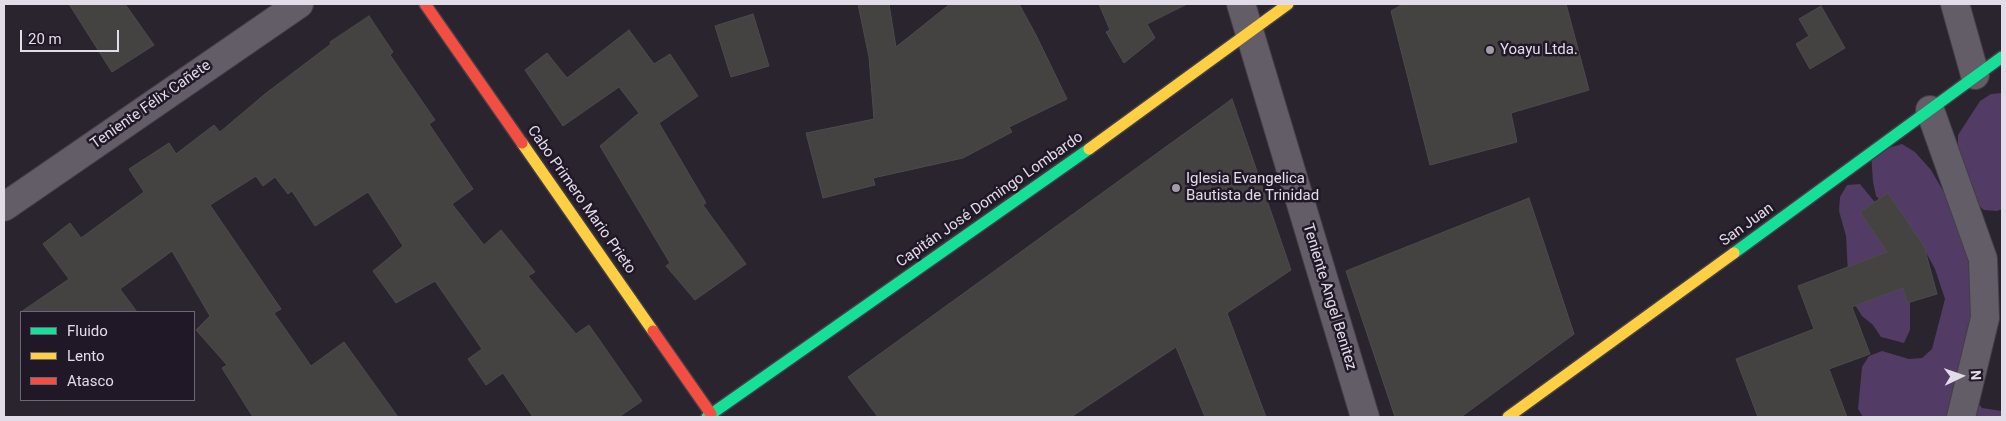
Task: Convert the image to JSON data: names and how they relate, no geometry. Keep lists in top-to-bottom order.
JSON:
{
  "streets": {
    "street": [
      "Teniente Félix Cañete",
      "Cabo Primero Mario Prieto",
      "Capitán José Domingo Lombardo",
      "San Juan",
      "Teniente Angel Benitez"
    ]
  },
  "crossings": [
    ["Cabo Primero Mario Prieto", "Capitán José Domingo Lombardo"],
    ["Capitán José Domingo Lombardo", "Teniente Angel Benitez"]
  ],
  "places": ["Yoayu Ltda.", "Iglesia Evangelica Bautista de Trinidad"],
  "legend": ["Fluido", "Lento", "Atasco"],
  "scale_bar": "20 m",
  "north": "right"
}
